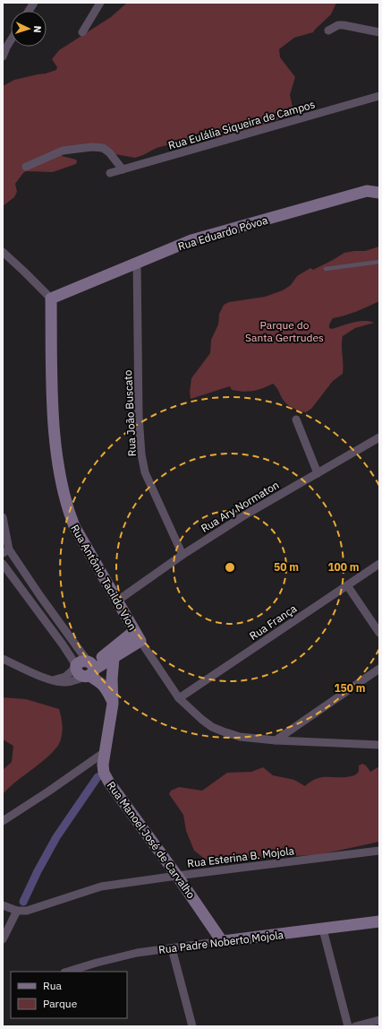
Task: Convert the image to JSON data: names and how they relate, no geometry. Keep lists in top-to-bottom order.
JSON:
{
  "streets": {
    "street": [
      "Rua Eulália Siqueira de Campos",
      "Rua Eduardo Póvoa",
      "Rua João Buscato",
      "Rua Ary Normaton",
      "Rua Antônio Tacildo Vion",
      "Rua França",
      "Rua Manoel José de Carvalho",
      "Rua Esterina B. Mojola",
      "Rua Padre Noberto Mojola"
    ]
  },
  "crossings": [
    ["Rua Eduardo Póvoa", "Rua João Buscato"],
    ["Rua Eduardo Póvoa", "Rua Antônio Tacildo Vion"],
    ["Rua João Buscato", "Rua Ary Normaton"],
    ["Rua Ary Normaton", "Rua Antônio Tacildo Vion"],
    ["Rua Antônio Tacildo Vion", "Rua França"],
    ["Rua Manoel José de Carvalho", "Rua Esterina B. Mojola"],
    ["Rua Manoel José de Carvalho", "Rua Padre Noberto Mojola"]
  ],
  "parks": ["Parque do Santa Gertrudes"],
  "legend": ["Rua", "Parque"],
  "north": "right",
  "rings": ["50 m", "100 m", "150 m"]
}
